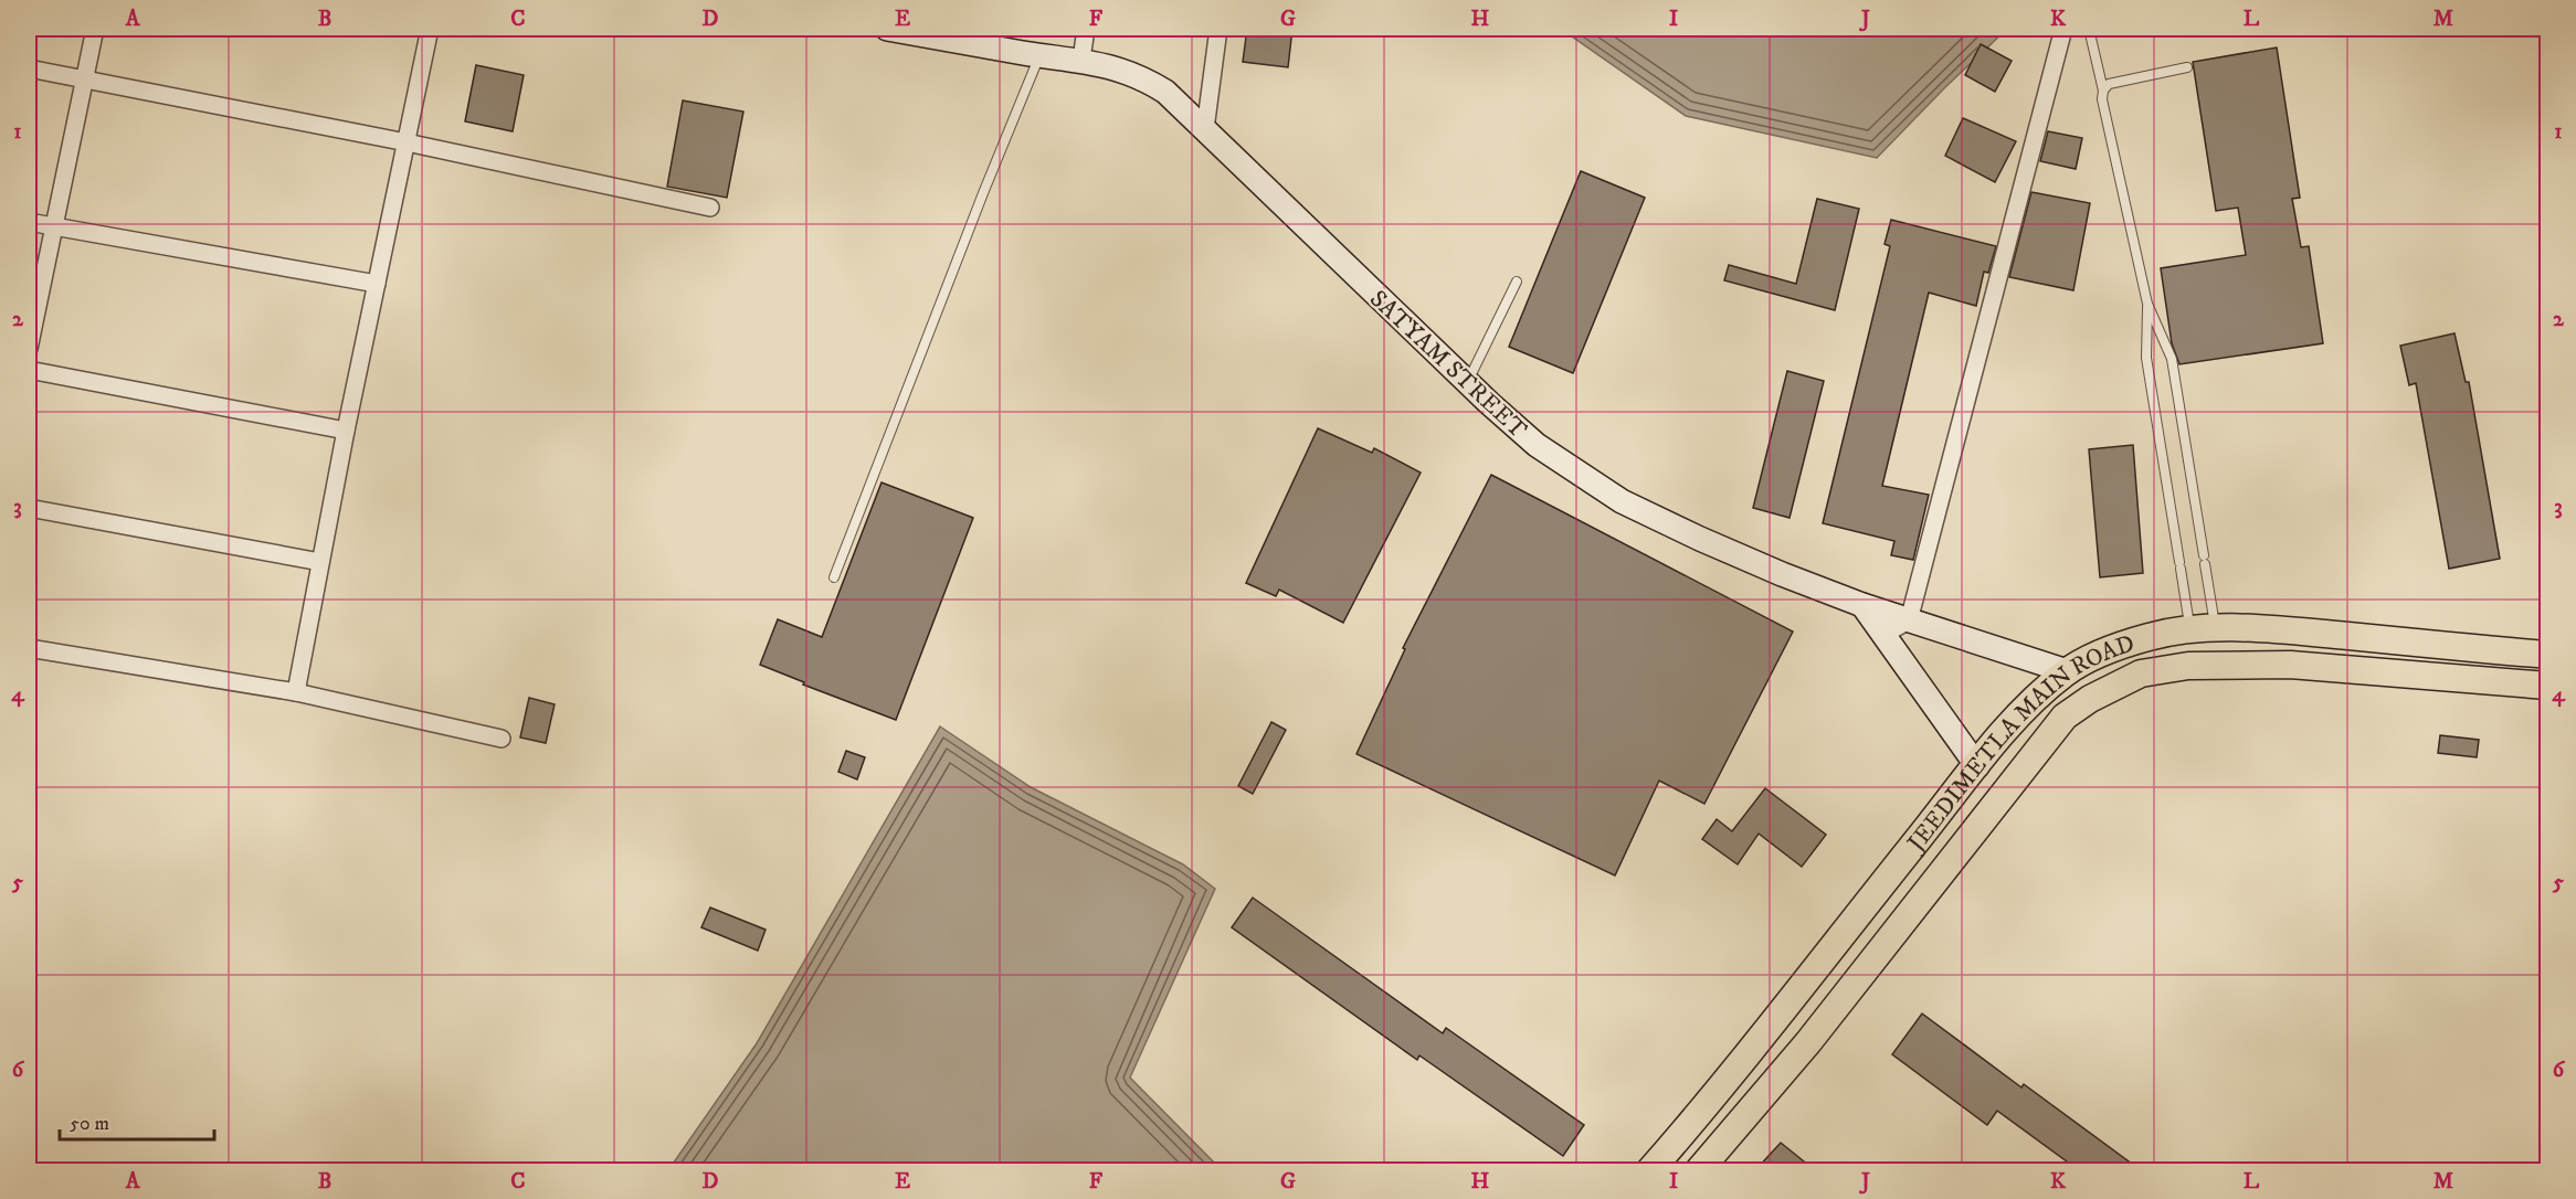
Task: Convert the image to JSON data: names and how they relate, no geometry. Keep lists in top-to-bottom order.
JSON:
{
  "streets": {
    "main road": ["JEEDIMETLA MAIN ROAD"],
    "street": ["SATYAM STREET"]
  },
  "crossings": [
    ["SATYAM STREET", "JEEDIMETLA MAIN ROAD"]
  ],
  "scale_bar": "50 m",
  "grid": {
    "columns": [
      "A",
      "B",
      "C",
      "D",
      "E",
      "F",
      "G",
      "H",
      "I",
      "J",
      "K",
      "L",
      "M"
    ],
    "rows": [
      "1",
      "2",
      "3",
      "4",
      "5",
      "6"
    ]
  }
}
